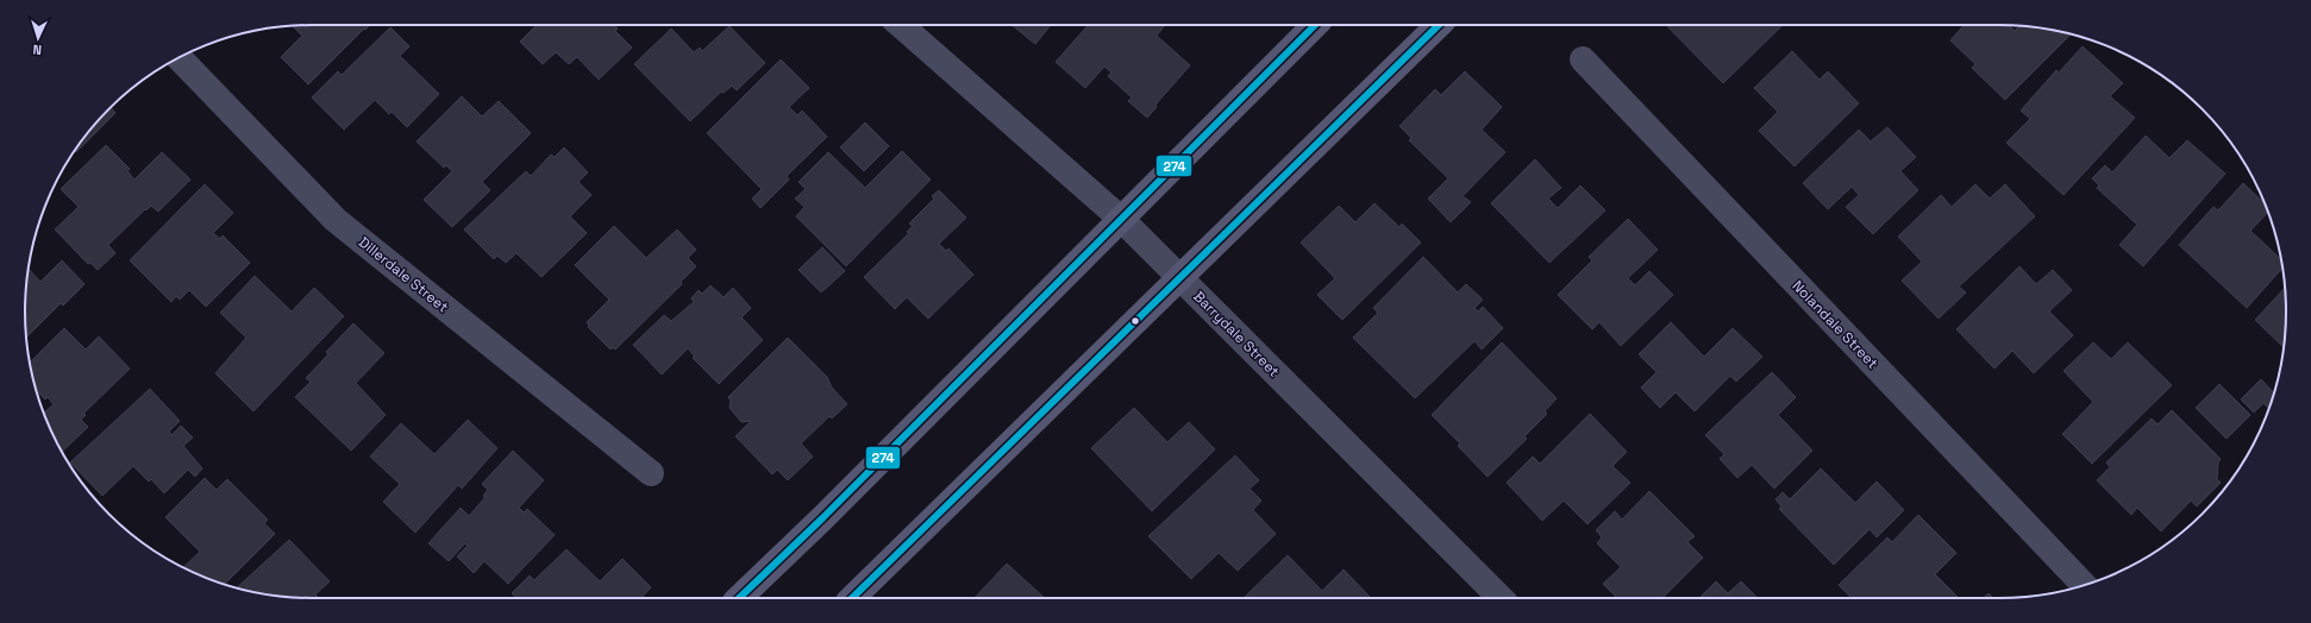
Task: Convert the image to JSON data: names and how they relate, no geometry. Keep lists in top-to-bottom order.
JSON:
{
  "streets": {
    "street": ["Dillerdale Street", "Nolandale Street", "Barrydale Street"]
  },
  "lines": ["transit line 274"],
  "north": "bottom"
}
